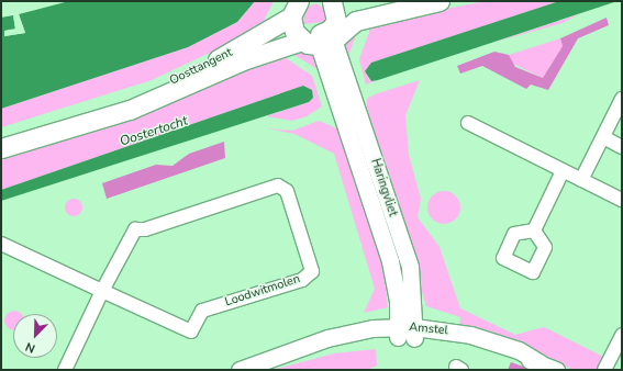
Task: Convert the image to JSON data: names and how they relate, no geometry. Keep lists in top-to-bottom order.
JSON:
{
  "streets": {
    "main road": ["Oosttangent"],
    "street": ["Haringvliet", "Loodwitmolen", "Amstel"]
  },
  "crossings": [
    ["Oosttangent", "Haringvliet"],
    ["Haringvliet", "Amstel"]
  ],
  "water": ["Oostertocht"],
  "north": "bottom left"
}
